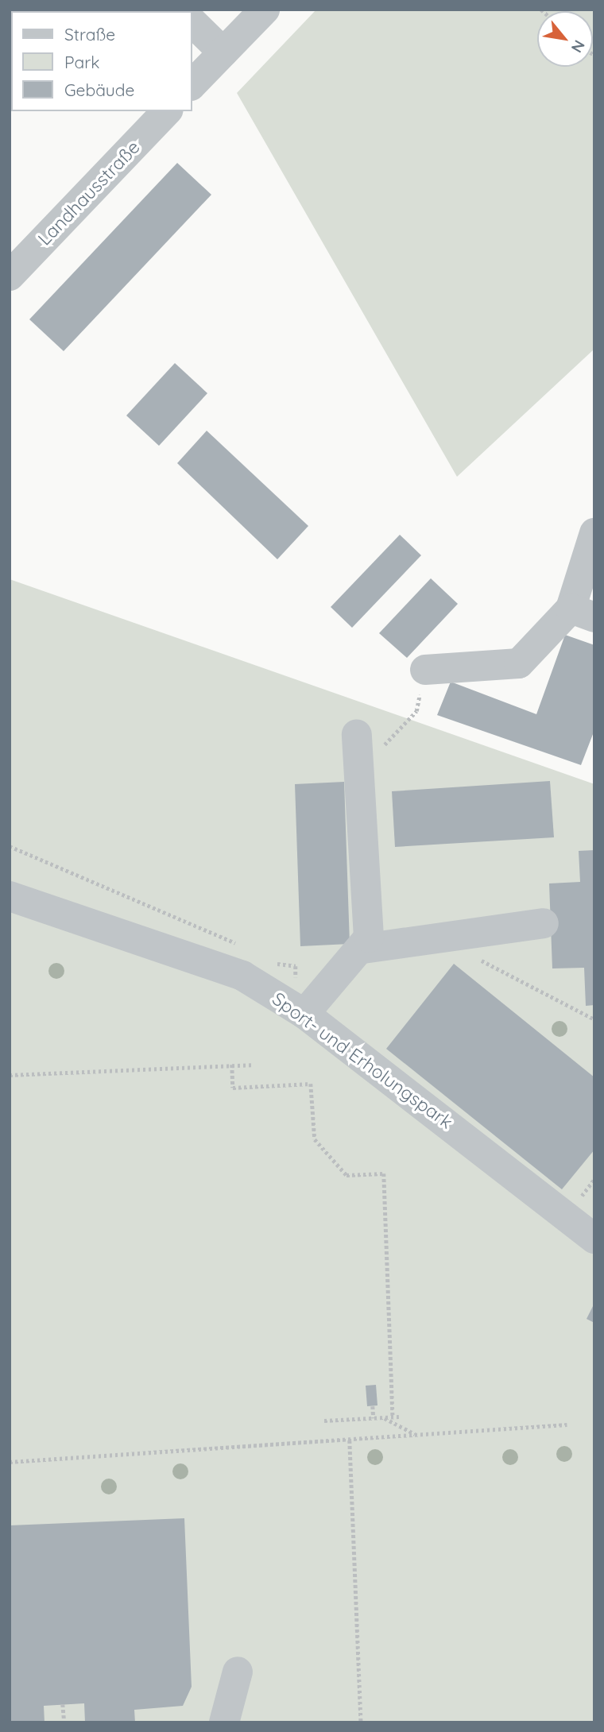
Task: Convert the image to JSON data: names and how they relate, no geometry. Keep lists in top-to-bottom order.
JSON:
{
  "streets": {
    "street": ["Landhausstraße", "Sport- und Erholungspark"]
  },
  "legend": ["Straße", "Park", "Gebäude"],
  "north": "bottom right"
}
